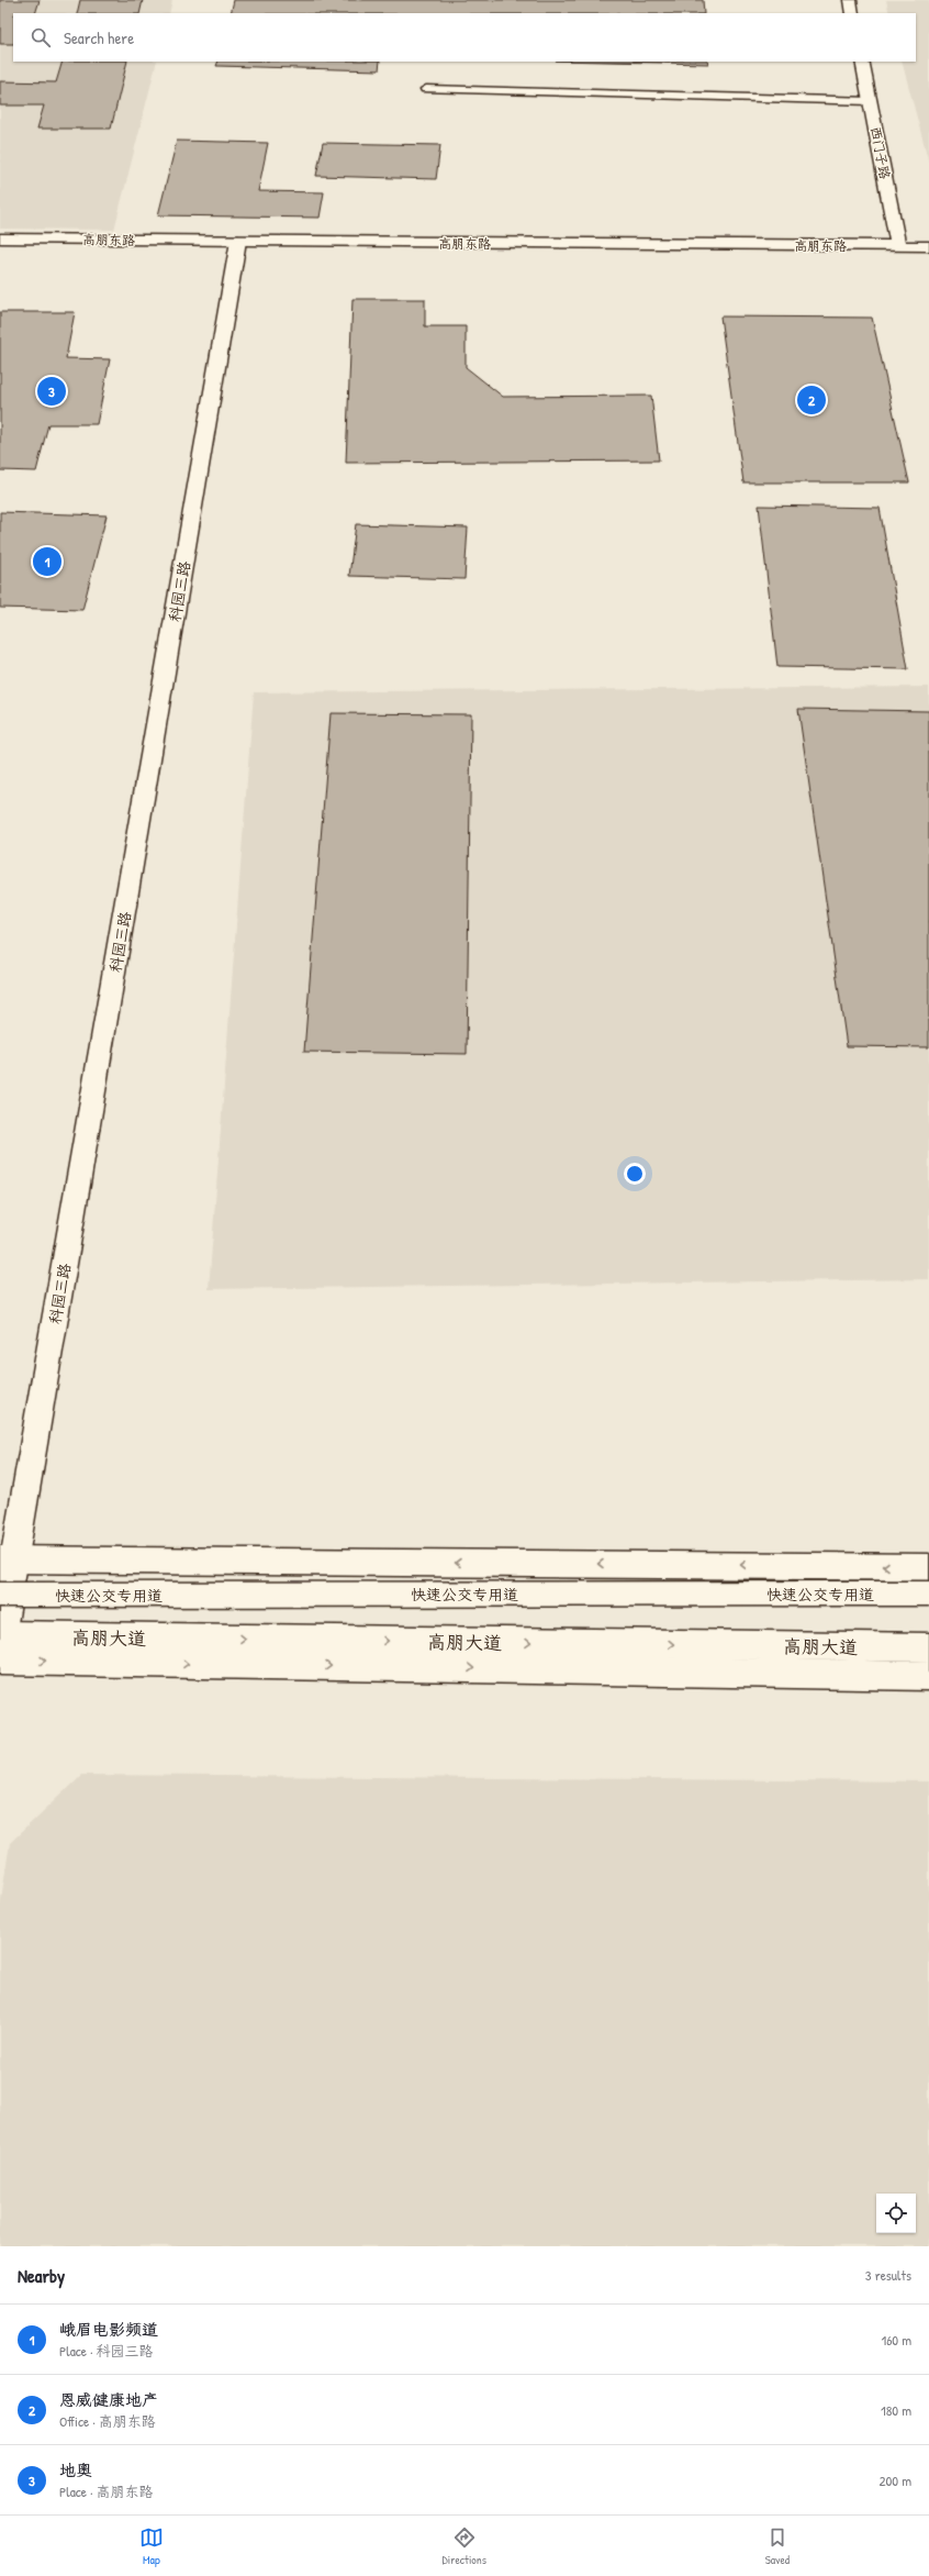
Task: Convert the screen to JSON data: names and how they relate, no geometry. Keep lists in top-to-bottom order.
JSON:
{
  "streets": {
    "main road": [
      "西门子路",
      "高朋东路",
      "科园三路",
      "高朋大道"
    ],
    "lane": ["快速公交专用道"]
  },
  "crossings": [
    ["西门子路", "高朋东路"],
    ["高朋东路", "科园三路"],
    ["科园三路", "高朋大道"]
  ],
  "page": {
    "search": "Search here",
    "pins": ["3", "2", "1"],
    "heading": ["Nearby", "3 results"],
    "list": [
      {
        "mark": "1",
        "name": "峨眉电影频道",
        "note": "Place · 科园三路",
        "value": "160 m"
      },
      {
        "mark": "2",
        "name": "恩威健康地产",
        "note": "Office · 高朋东路",
        "value": "180 m"
      },
      {
        "mark": "3",
        "name": "地奥",
        "note": "Place · 高朋东路",
        "value": "200 m"
      }
    ],
    "nav": ["Map", "Directions", "Saved"]
  }
}
